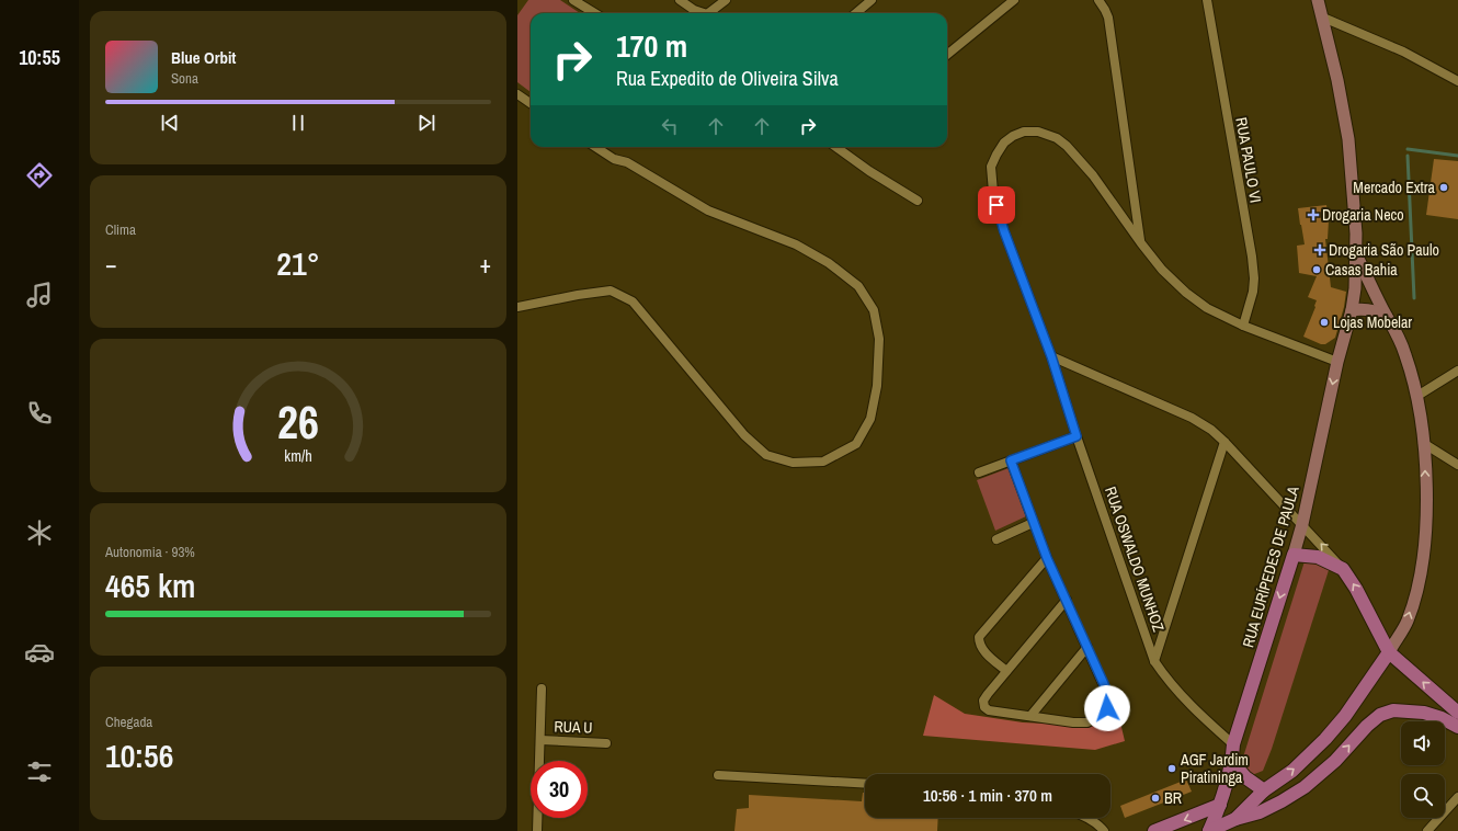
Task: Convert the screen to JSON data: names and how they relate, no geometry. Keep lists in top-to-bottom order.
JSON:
{
  "streets": {
    "main road": ["RUA EURÍPEDES DE PAULA"],
    "street": ["RUA PAULO VI", "RUA OSWALDO MUNHOZ", "RUA U"]
  },
  "crossings": [
    ["RUA PAULO VI", "RUA OSWALDO MUNHOZ"],
    ["RUA OSWALDO MUNHOZ", "RUA EURÍPEDES DE PAULA"]
  ],
  "places": {
    "other": [
      "Mercado Extra",
      "Casas Bahia",
      "Lojas Mobelar",
      "AGF Jardim Piratininga",
      "BR"
    ],
    "health": ["Drogaria Neco", "Drogaria São Paulo"]
  },
  "page": {
    "tabs": "10:55",
    "turn": ["170 m", "Rua Expedito de Oliveira Silva"],
    "song": ["Blue Orbit", "Sona"],
    "tile": [
      "Clima",
      ["Autonomia · 93%", "465 km"],
      ["Chegada", "10:56"]
    ],
    "heat": ["−", "21°", "+"],
    "limit": "30",
    "trip": "10:56 · 1 min · 370 m",
    "gauge": ["26", "km/h"]
  }
}
